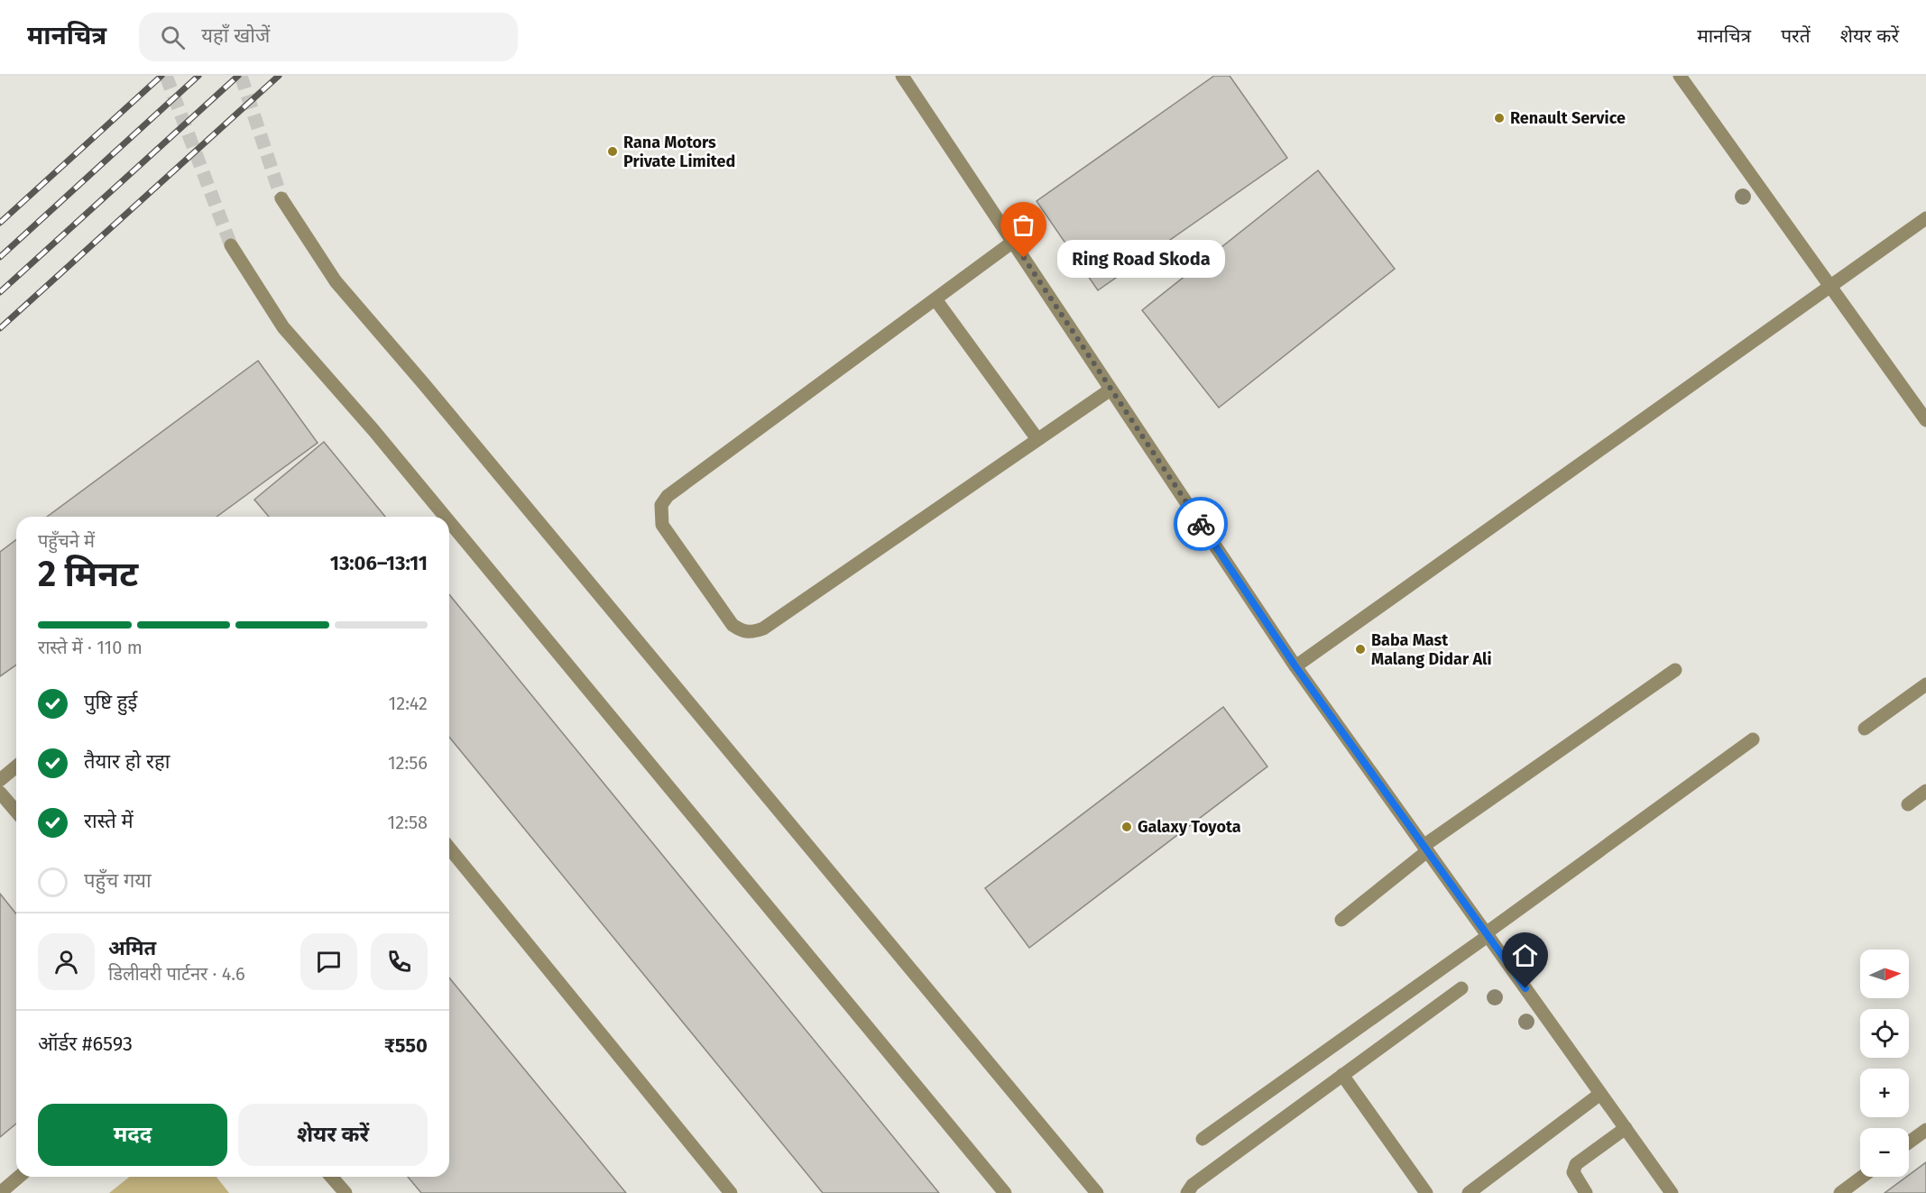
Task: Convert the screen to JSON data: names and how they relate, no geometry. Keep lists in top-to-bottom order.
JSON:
{
  "places": [
    "Renault Service",
    "Rana Motors Private Limited",
    "Ring Road Skoda",
    "Baba Mast Malang Didar Ali",
    "Galaxy Toyota"
  ],
  "north": "right",
  "page": {
    "header": "मानचित्र",
    "search": "यहाँ खोजें",
    "nav": ["मानचित्र", "परतें", "शेयर करें"],
    "bubble": "Ring Road Skoda",
    "heading": ["2 मिनट", "पहुँचने में", "13:06–13:11"],
    "panel": [
      "अमित",
      "डिलीवरी पार्टनर · 4.6",
      "ऑर्डर #6593",
      "₹550"
    ],
    "bar": "रास्ते में · 110 m",
    "list": [
      ["पुष्टि हुई", "12:42"],
      ["तैयार हो रहा", "12:56"],
      ["रास्ते में", "12:58"],
      "पहुँच गया"
    ],
    "map_buttons": ["+", "−"],
    "buttons": ["मदद", "शेयर करें"]
  }
}
